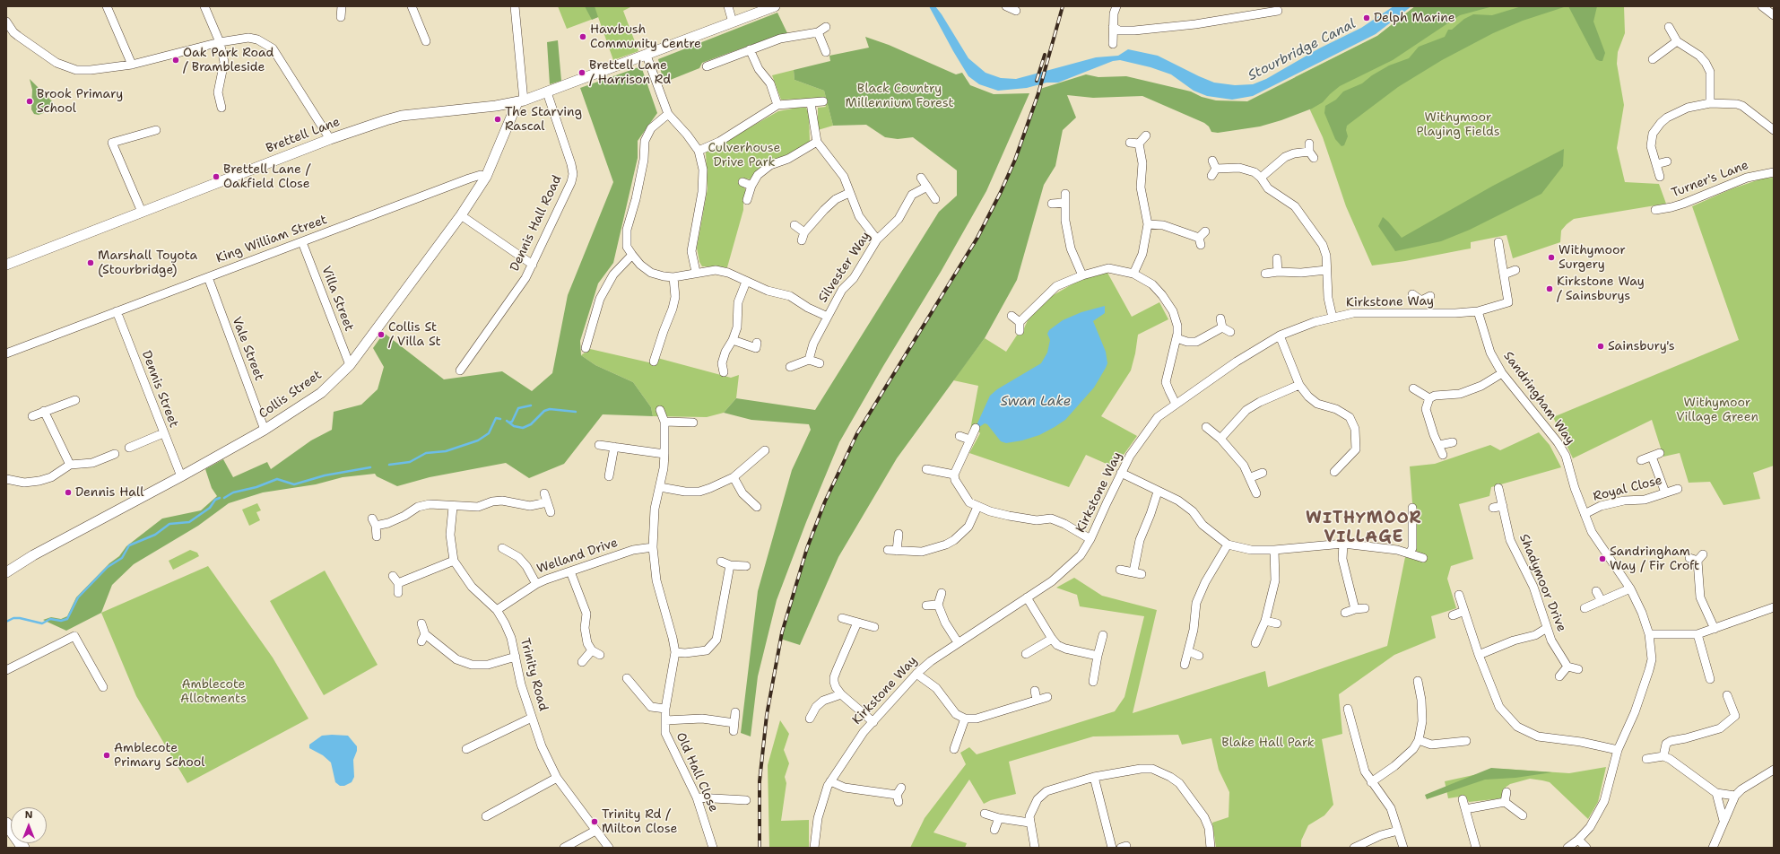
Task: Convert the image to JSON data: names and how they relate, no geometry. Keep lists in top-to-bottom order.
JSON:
{
  "streets": {
    "main road": ["Brettell Lane", "Collis Street"],
    "street": [
      "Turner's Lane",
      "Dennis Hall Road",
      "King William Street",
      "Silvester Way",
      "Villa Street",
      "Kirkstone Way",
      "Vale Street",
      "Dennis Street",
      "Sandringham Way",
      "Royal Close",
      "Welland Drive",
      "Shadymoor Drive",
      "Trinity Road",
      "Old Hall Close"
    ]
  },
  "crossings": [
    ["Brettell Lane", "Dennis Hall Road"],
    ["Brettell Lane", "Collis Street"],
    ["King William Street", "Villa Street"],
    ["King William Street", "Vale Street"],
    ["King William Street", "Dennis Street"],
    ["King William Street", "Collis Street"],
    ["Villa Street", "Collis Street"],
    ["Kirkstone Way", "Sandringham Way"],
    ["Vale Street", "Collis Street"],
    ["Dennis Street", "Collis Street"],
    ["Sandringham Way", "Royal Close"],
    ["Welland Drive", "Trinity Road"],
    ["Welland Drive", "Old Hall Close"]
  ],
  "districts": ["WITHYMOOR VILLAGE"],
  "water": ["Stourbridge Canal", "Swan Lake"],
  "parks": [
    "Black Country Millennium Forest",
    "Withymoor Playing Fields",
    "Culverhouse Drive Park",
    "Withymoor Village Green",
    "Amblecote Allotments",
    "Blake Hall Park"
  ],
  "places": [
    "Delph Marine",
    "Hawbush Community Centre",
    "Oak Park Road / Brambleside",
    "Brettell Lane / Harrison Rd",
    "Brook Primary School",
    "The Starving Rascal",
    "Brettell Lane / Oakfield Close",
    "Withymoor Surgery",
    "Marshall Toyota (Stourbridge)",
    "Kirkstone Way / Sainsburys",
    "Collis St / Villa St",
    "Sainsbury's",
    "Dennis Hall",
    "Sandringham Way / Fir Croft",
    "Amblecote Primary School",
    "Trinity Rd / Milton Close"
  ],
  "north": "top"
}
